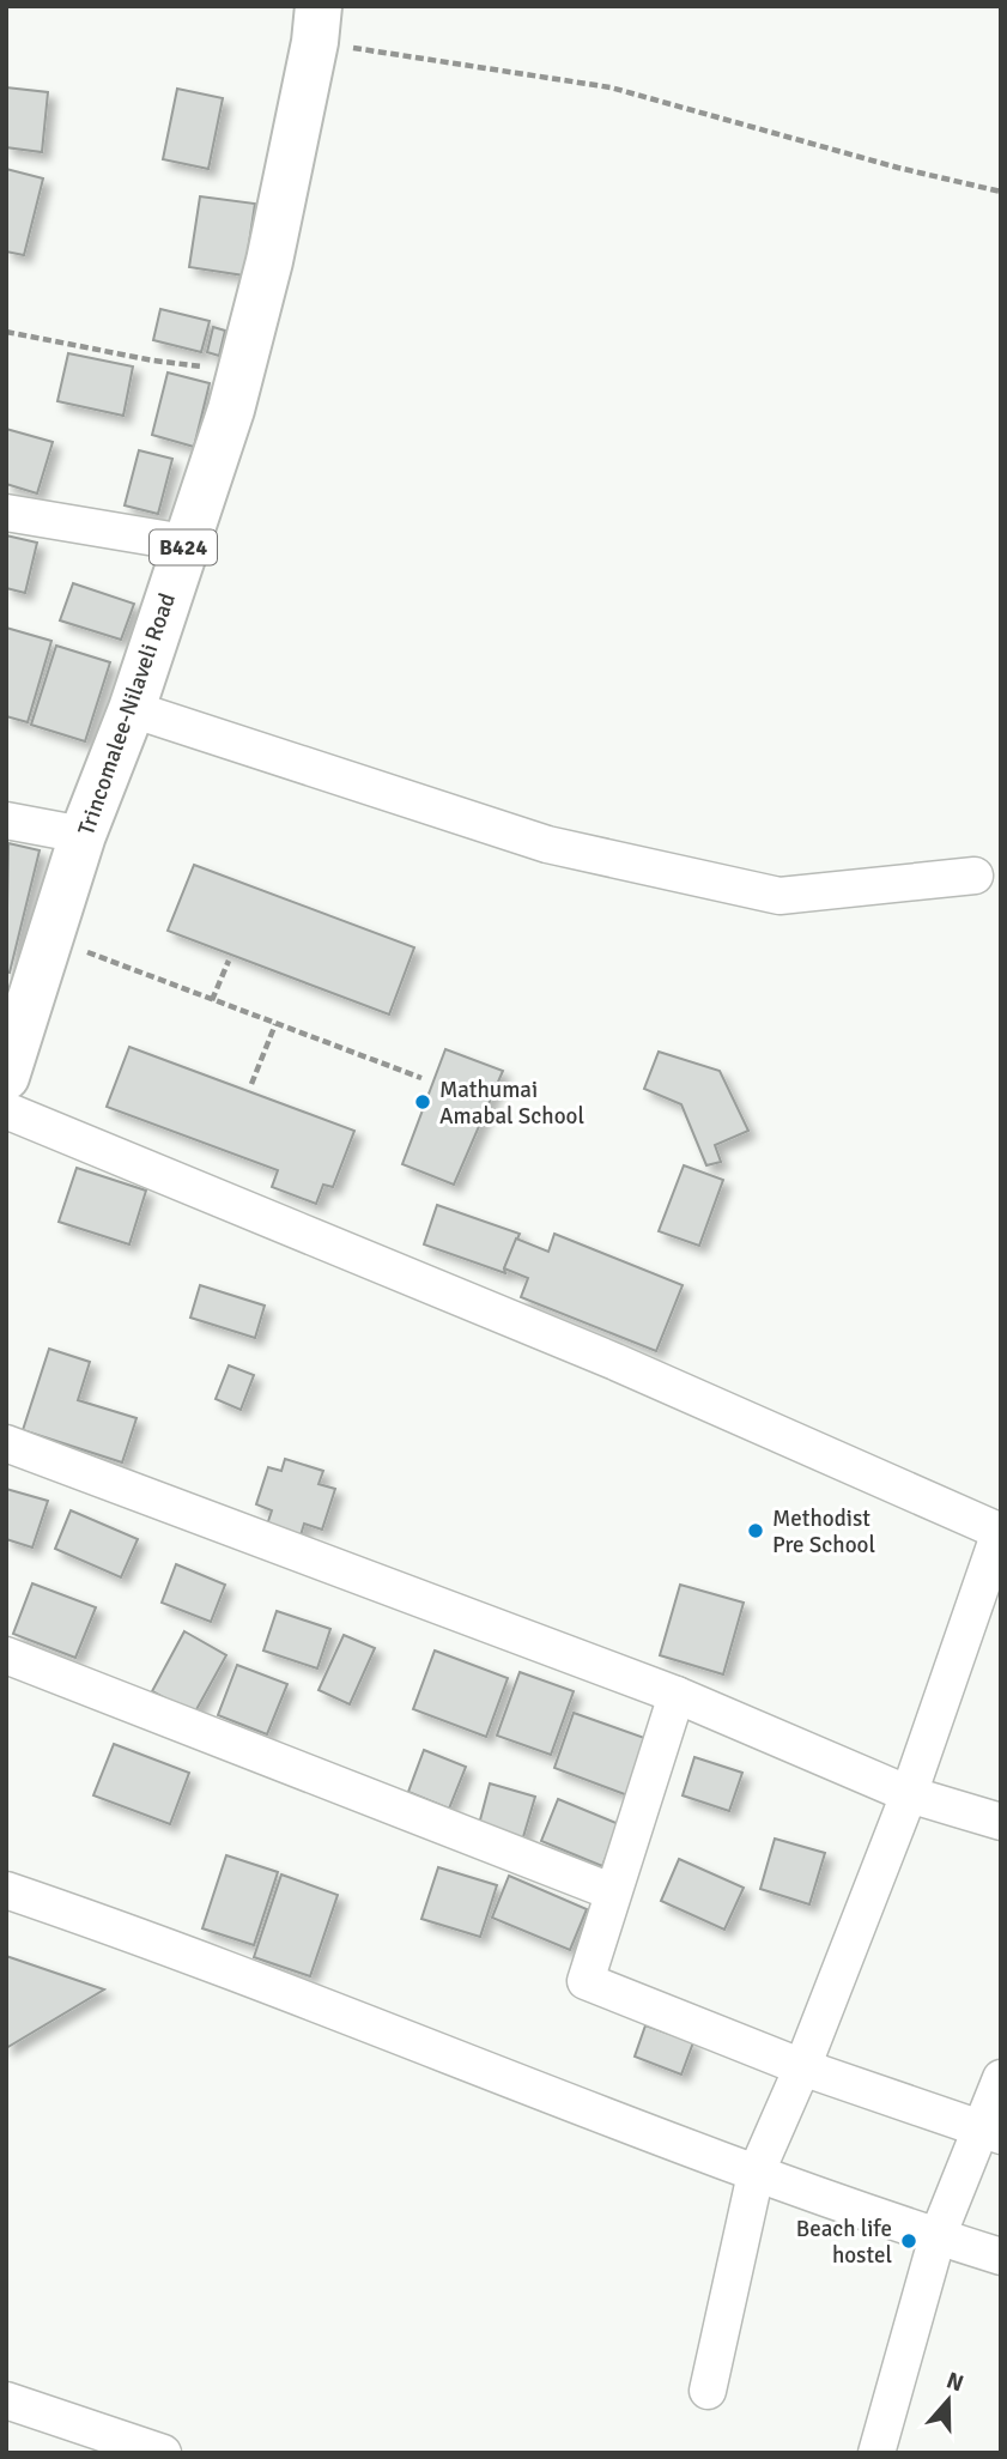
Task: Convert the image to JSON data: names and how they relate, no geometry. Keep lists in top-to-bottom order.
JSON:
{
  "streets": {
    "main road": ["B424", "Trincomalee-Nilaveli Road"]
  },
  "places": ["Mathumai Amabal School", "Methodist Pre School", "Beach life hostel"],
  "north": "top"
}
